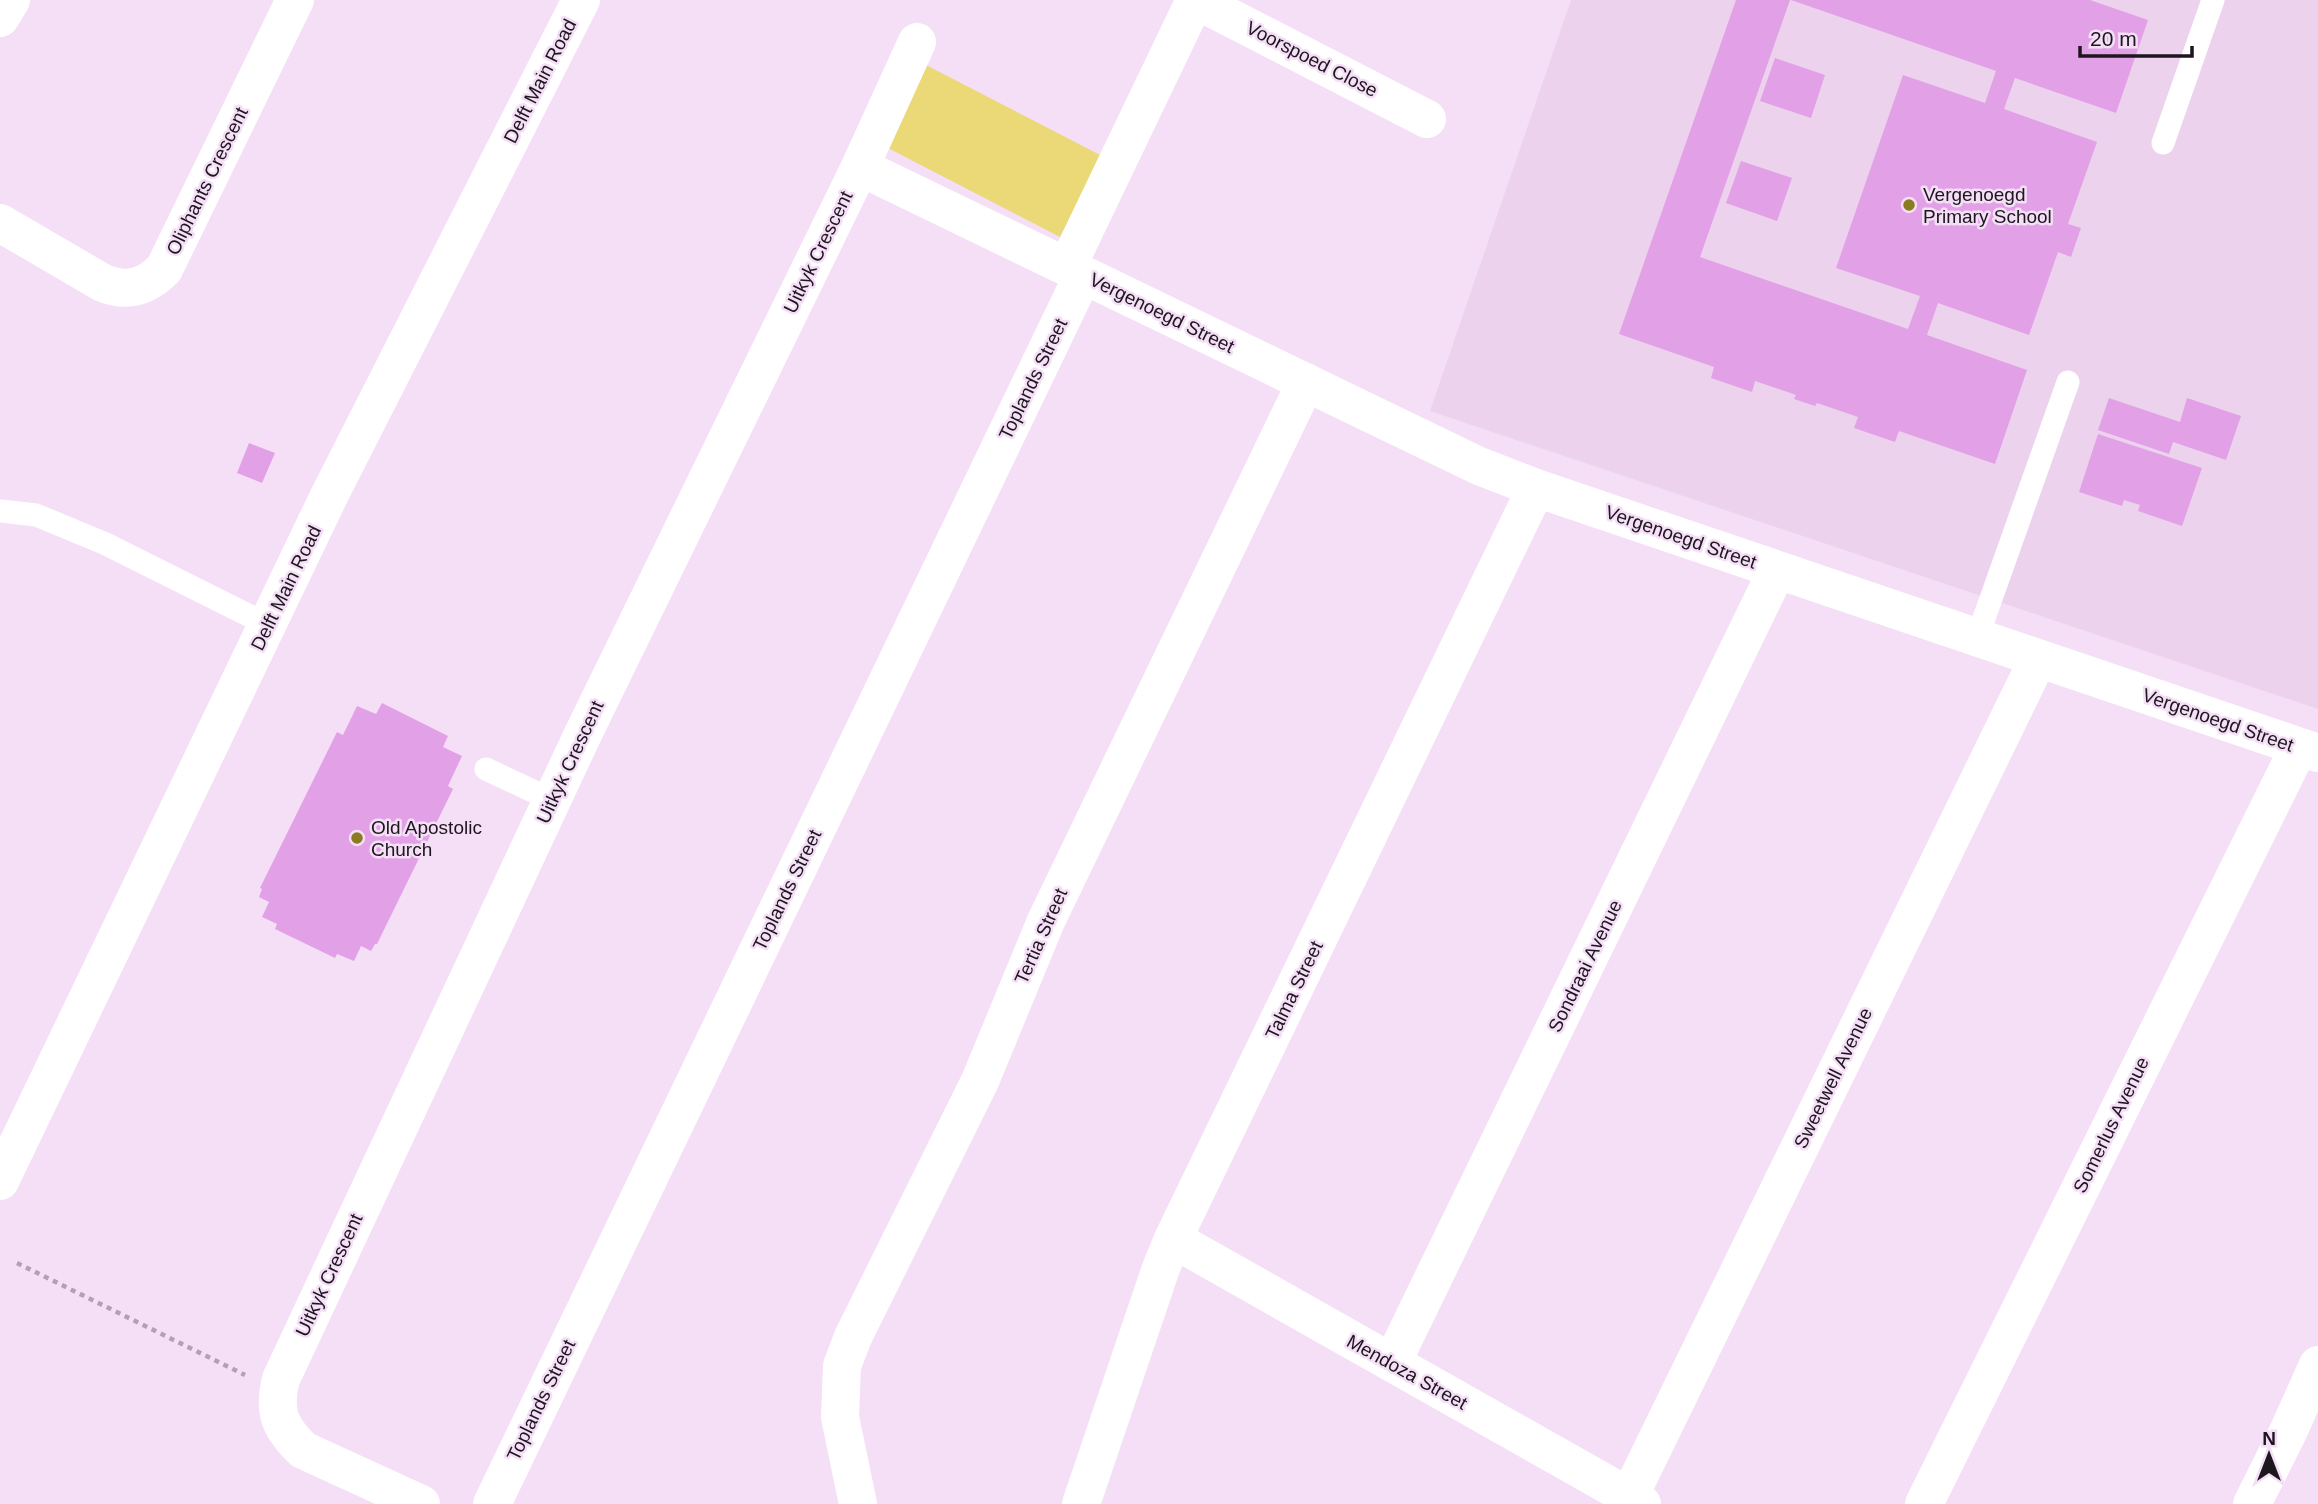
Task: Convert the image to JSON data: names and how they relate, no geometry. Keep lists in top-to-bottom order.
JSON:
{
  "streets": {
    "street": [
      "Voorspoed Close",
      "Delft Main Road",
      "Oliphants Crescent",
      "Uitkyk Crescent",
      "Vergenoegd Street",
      "Toplands Street",
      "Tertia Street",
      "Sondraai Avenue",
      "Talma Street",
      "Sweetwell Avenue",
      "Somerlus Avenue",
      "Mendoza Street"
    ]
  },
  "crossings": [
    ["Voorspoed Close", "Toplands Street"],
    ["Uitkyk Crescent", "Vergenoegd Street"],
    ["Uitkyk Crescent", "Toplands Street"],
    ["Vergenoegd Street", "Toplands Street"],
    ["Vergenoegd Street", "Tertia Street"],
    ["Vergenoegd Street", "Sondraai Avenue"],
    ["Vergenoegd Street", "Talma Street"],
    ["Vergenoegd Street", "Sweetwell Avenue"],
    ["Vergenoegd Street", "Somerlus Avenue"],
    ["Sondraai Avenue", "Mendoza Street"],
    ["Talma Street", "Mendoza Street"],
    ["Sweetwell Avenue", "Mendoza Street"]
  ],
  "places": ["Vergenoegd Primary School", "Old Apostolic Church"],
  "scale_bar": "20 m",
  "north": "top"
}
